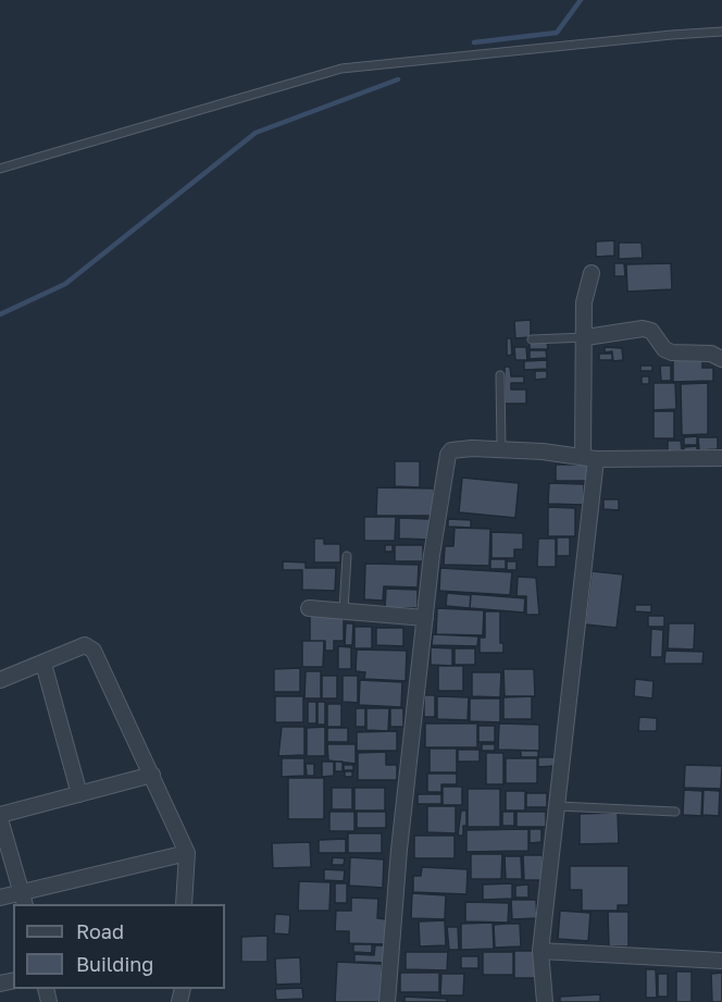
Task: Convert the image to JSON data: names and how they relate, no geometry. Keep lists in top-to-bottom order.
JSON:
{
  "legend": ["Road", "Building"]
}
